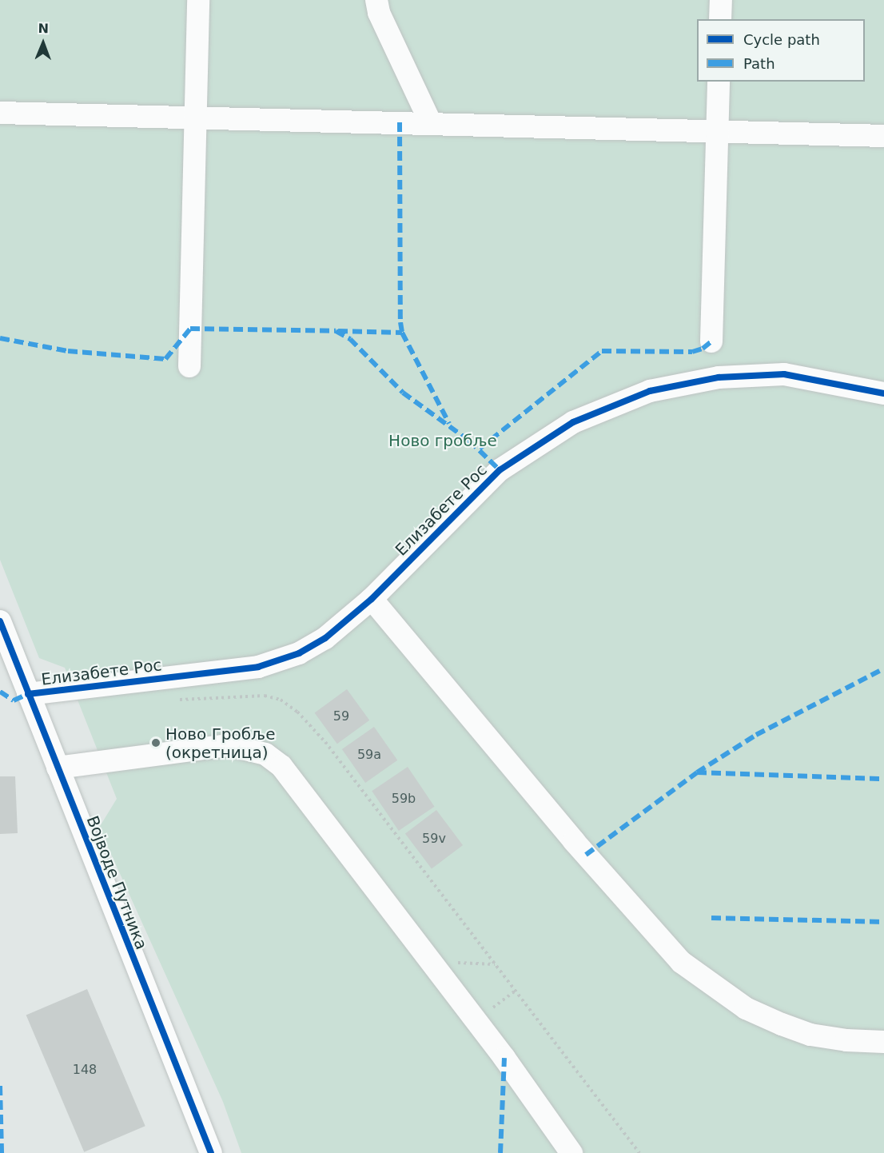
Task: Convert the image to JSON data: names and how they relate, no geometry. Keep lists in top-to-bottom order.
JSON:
{
  "streets": {
    "street": ["Елизабете Рос", "Војводе Путника"]
  },
  "crossings": [
    ["Елизабете Рос", "Војводе Путника"]
  ],
  "parks": ["Ново гробље"],
  "places": ["Ново Гробље (окретница)"],
  "house_numbers": [
    "59",
    "59a",
    "59b",
    "59v",
    "148"
  ],
  "legend": ["Cycle path", "Path"],
  "north": "top"
}
